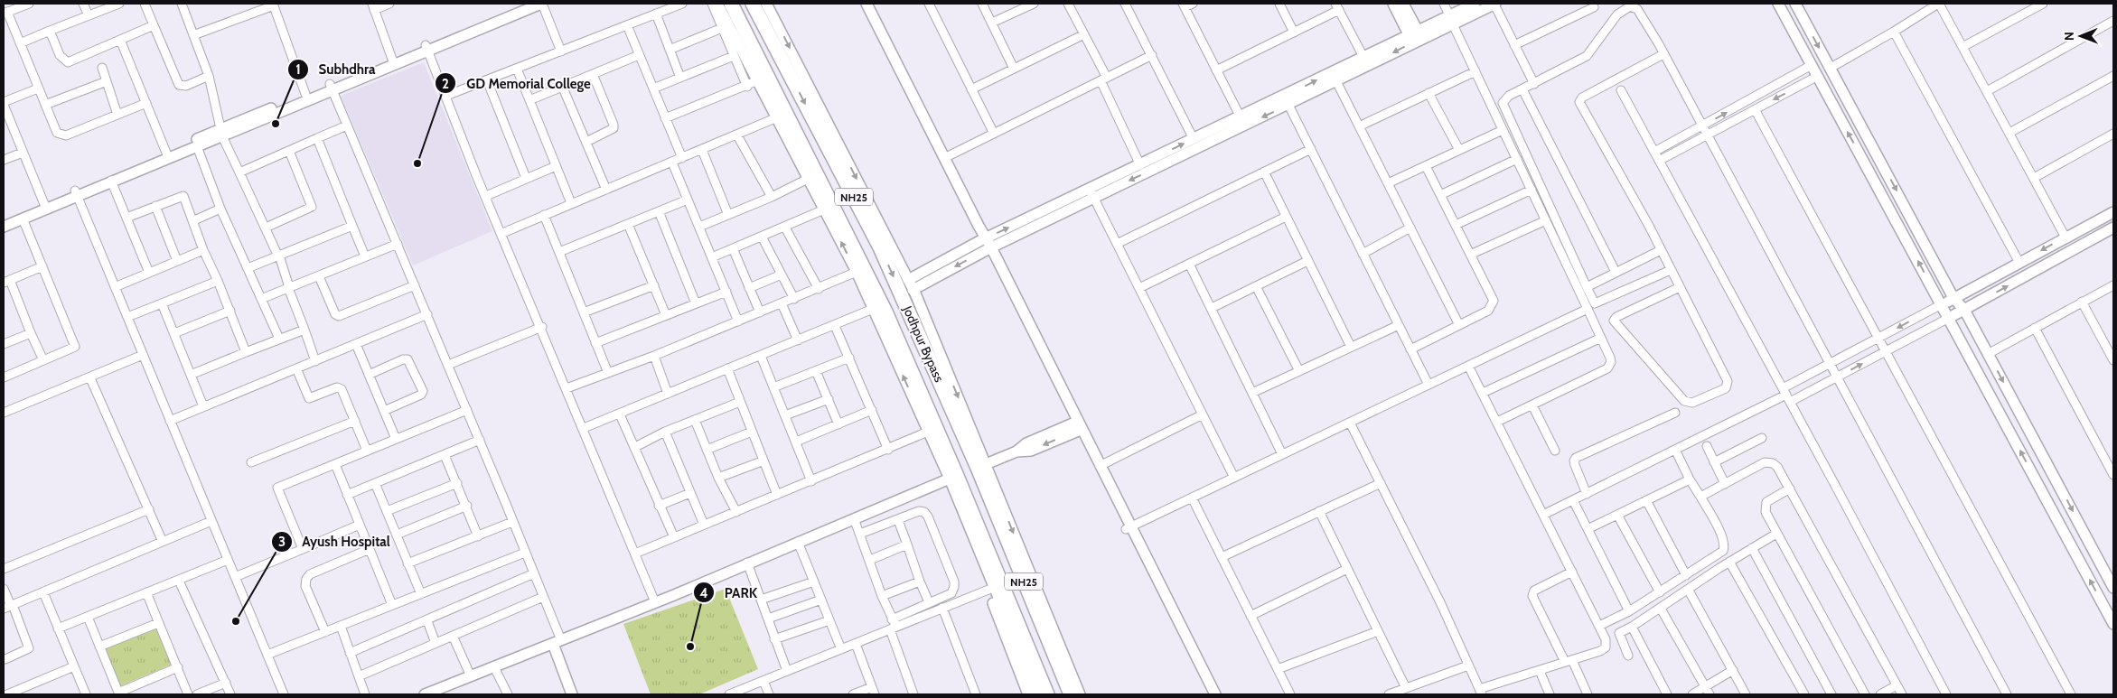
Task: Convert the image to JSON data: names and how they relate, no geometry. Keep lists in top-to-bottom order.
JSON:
{
  "streets": {
    "highway": ["NH25", "Jodhpur Bypass"]
  },
  "places": [
    "Subhdhra",
    "GD Memorial College",
    "Ayush Hospital",
    "PARK"
  ],
  "north": "left"
}
